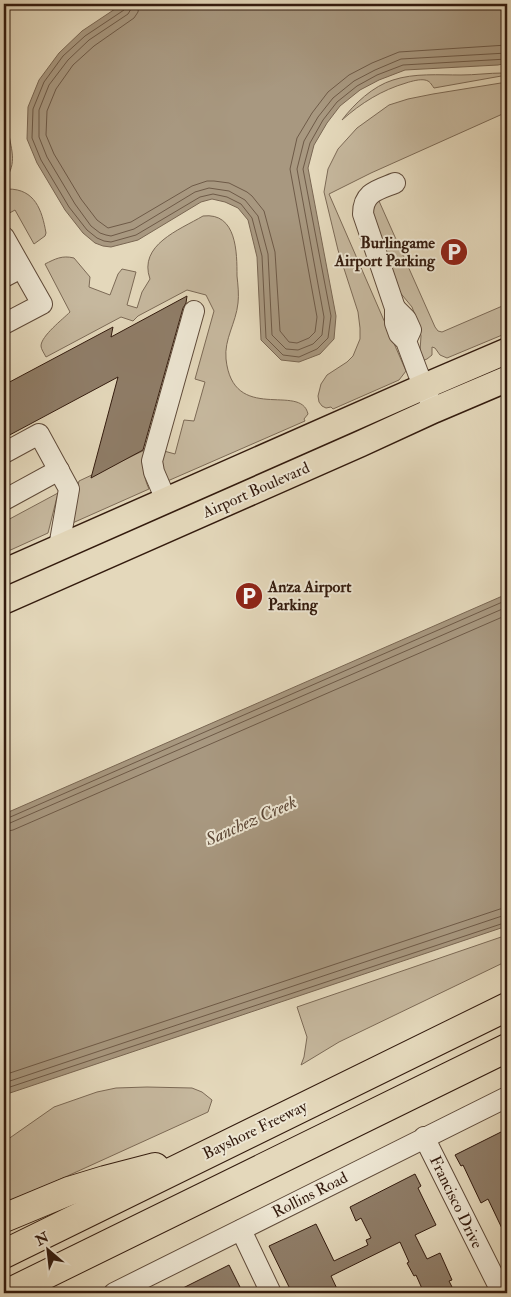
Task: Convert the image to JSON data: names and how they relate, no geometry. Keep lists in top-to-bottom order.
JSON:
{
  "streets": {
    "highway": ["Bayshore Freeway"],
    "main road": ["Airport Boulevard"],
    "street": ["Rollins Road", "Francisco Drive"]
  },
  "crossings": [
    ["Rollins Road", "Francisco Drive"]
  ],
  "water": ["Sanchez Creek"],
  "places": {
    "parking": ["Burlingame Airport Parking", "Anza Airport Parking"]
  },
  "north": "top left"
}
